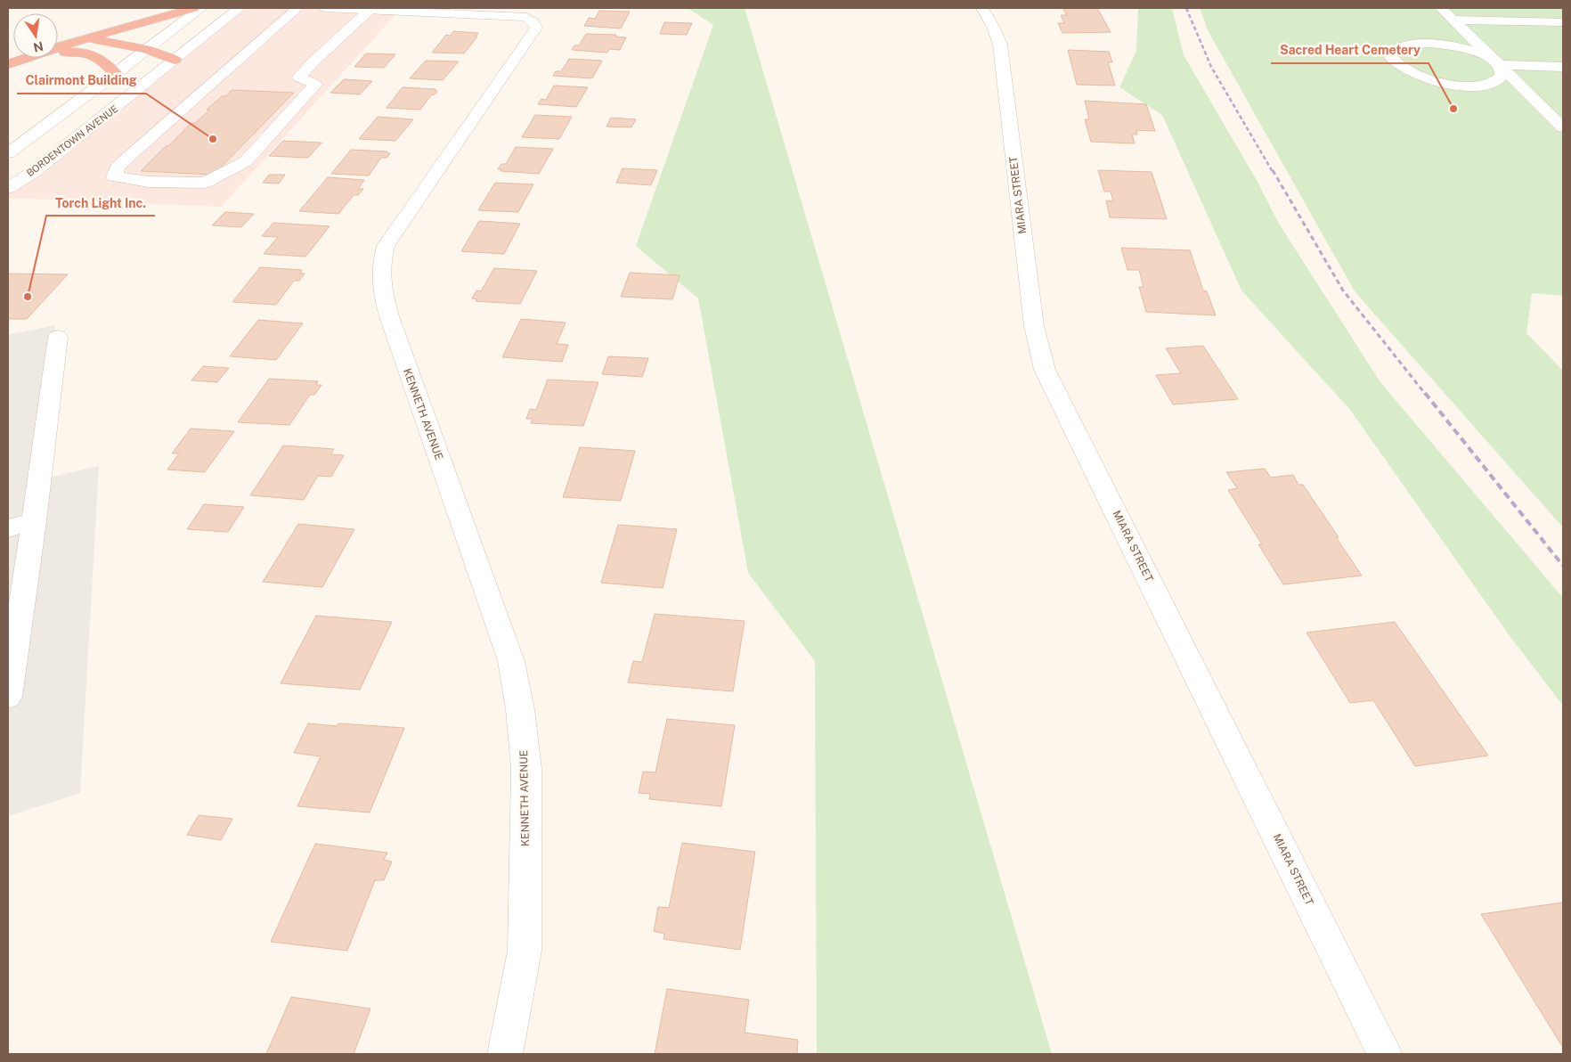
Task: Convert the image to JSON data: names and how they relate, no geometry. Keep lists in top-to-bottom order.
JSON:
{
  "streets": {
    "street": ["BORDENTOWN AVENUE", "MIARA STREET", "KENNETH AVENUE"]
  },
  "places": ["Sacred Heart Cemetery", "Clairmont Building", "Torch Light Inc."],
  "north": "bottom"
}
